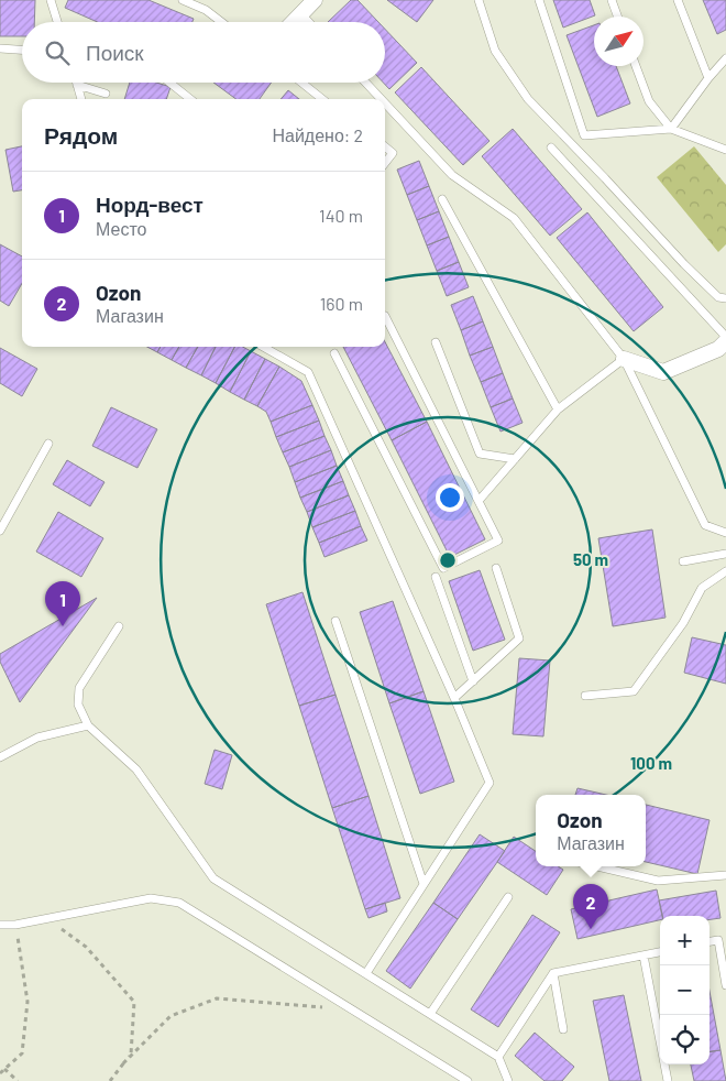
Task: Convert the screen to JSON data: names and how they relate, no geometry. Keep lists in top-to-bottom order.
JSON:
{
  "north": "top right",
  "page": {
    "search": "Поиск",
    "heading": ["Рядом", "Найдено: 2"],
    "list": [
      {
        "mark": "1",
        "name": "Норд-вест",
        "note": "Место",
        "value": "140 m"
      },
      {
        "mark": "2",
        "name": "Ozon",
        "note": "Магазин",
        "value": "160 m"
      }
    ],
    "pins": ["1", "2"],
    "popup": ["Ozon", "Магазин"],
    "map_buttons": ["+", "−"]
  },
  "rings": ["50 m", "100 m"]
}
